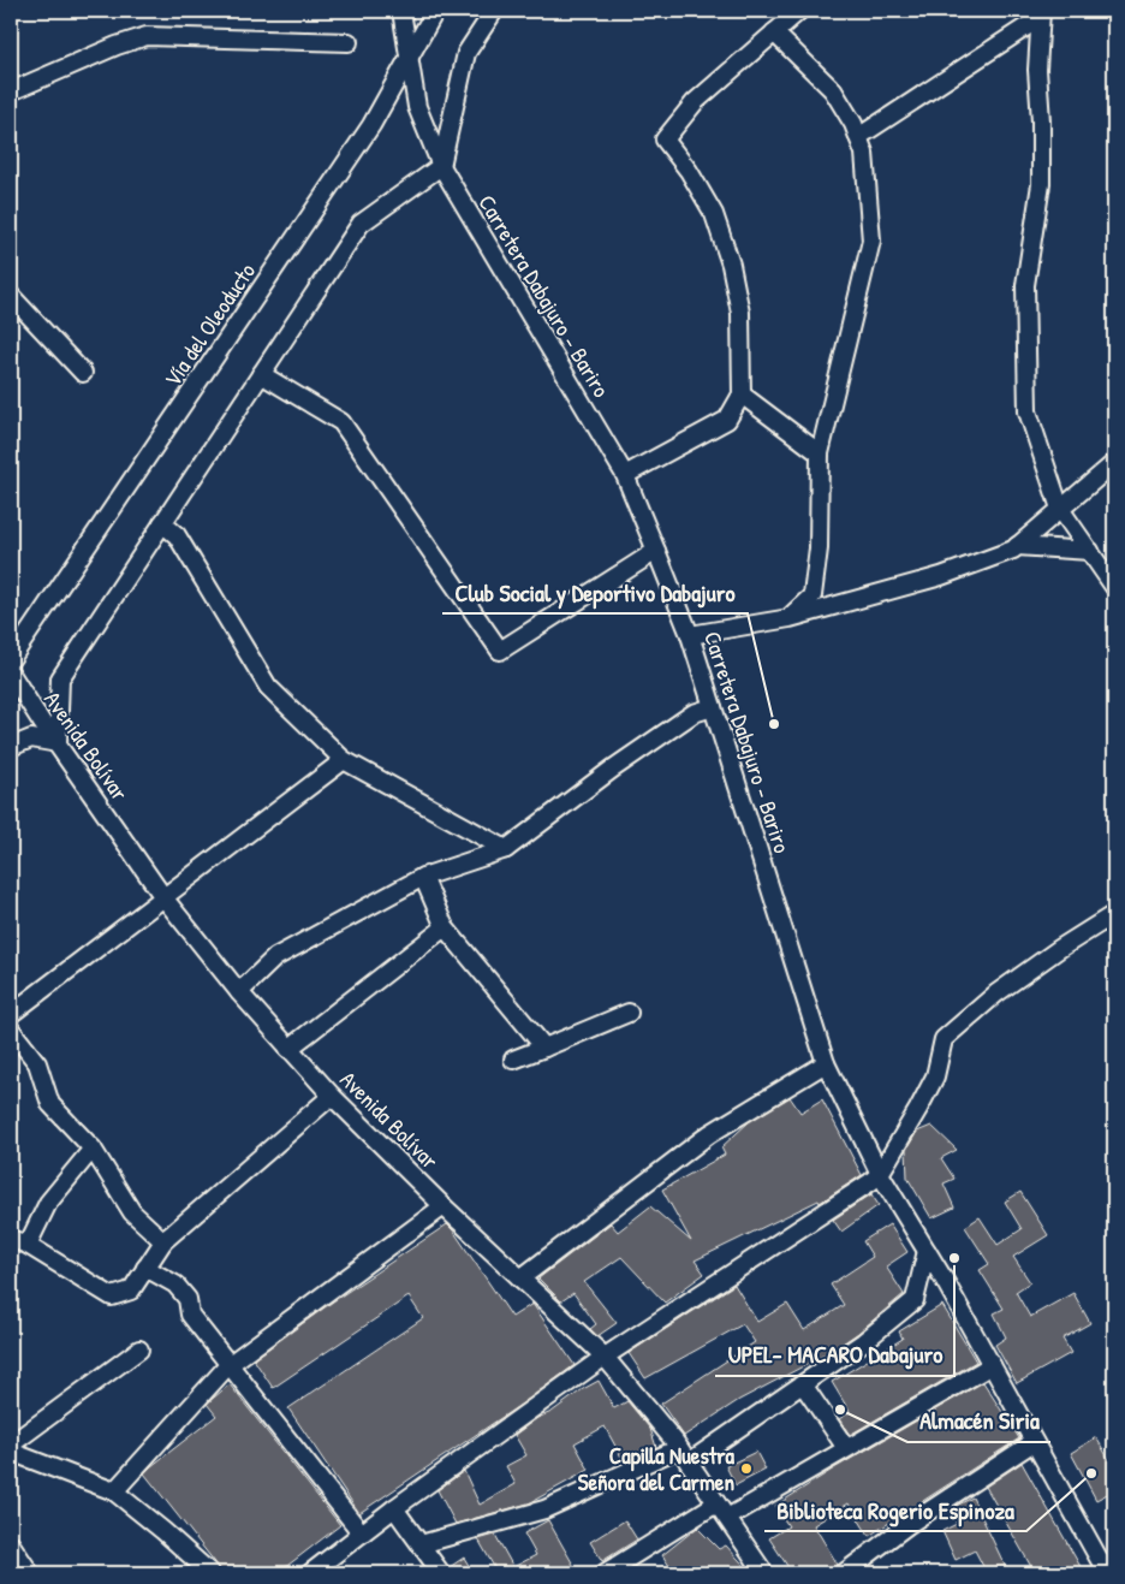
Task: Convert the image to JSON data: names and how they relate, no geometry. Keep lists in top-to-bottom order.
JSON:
{
  "streets": {
    "street": ["Carretera Dabajuro - Bariro", "Vía del Oleoducto", "Avenida Bolívar"]
  },
  "crossings": [
    ["Carretera Dabajuro - Bariro", "Vía del Oleoducto"]
  ],
  "places": [
    "Club Social y Deportivo Dabajuro",
    "UPEL- MACARO Dabajuro",
    "Almacén Siria",
    "Capilla Nuestra Señora del Carmen",
    "Biblioteca Rogerio Espinoza"
  ]
}
